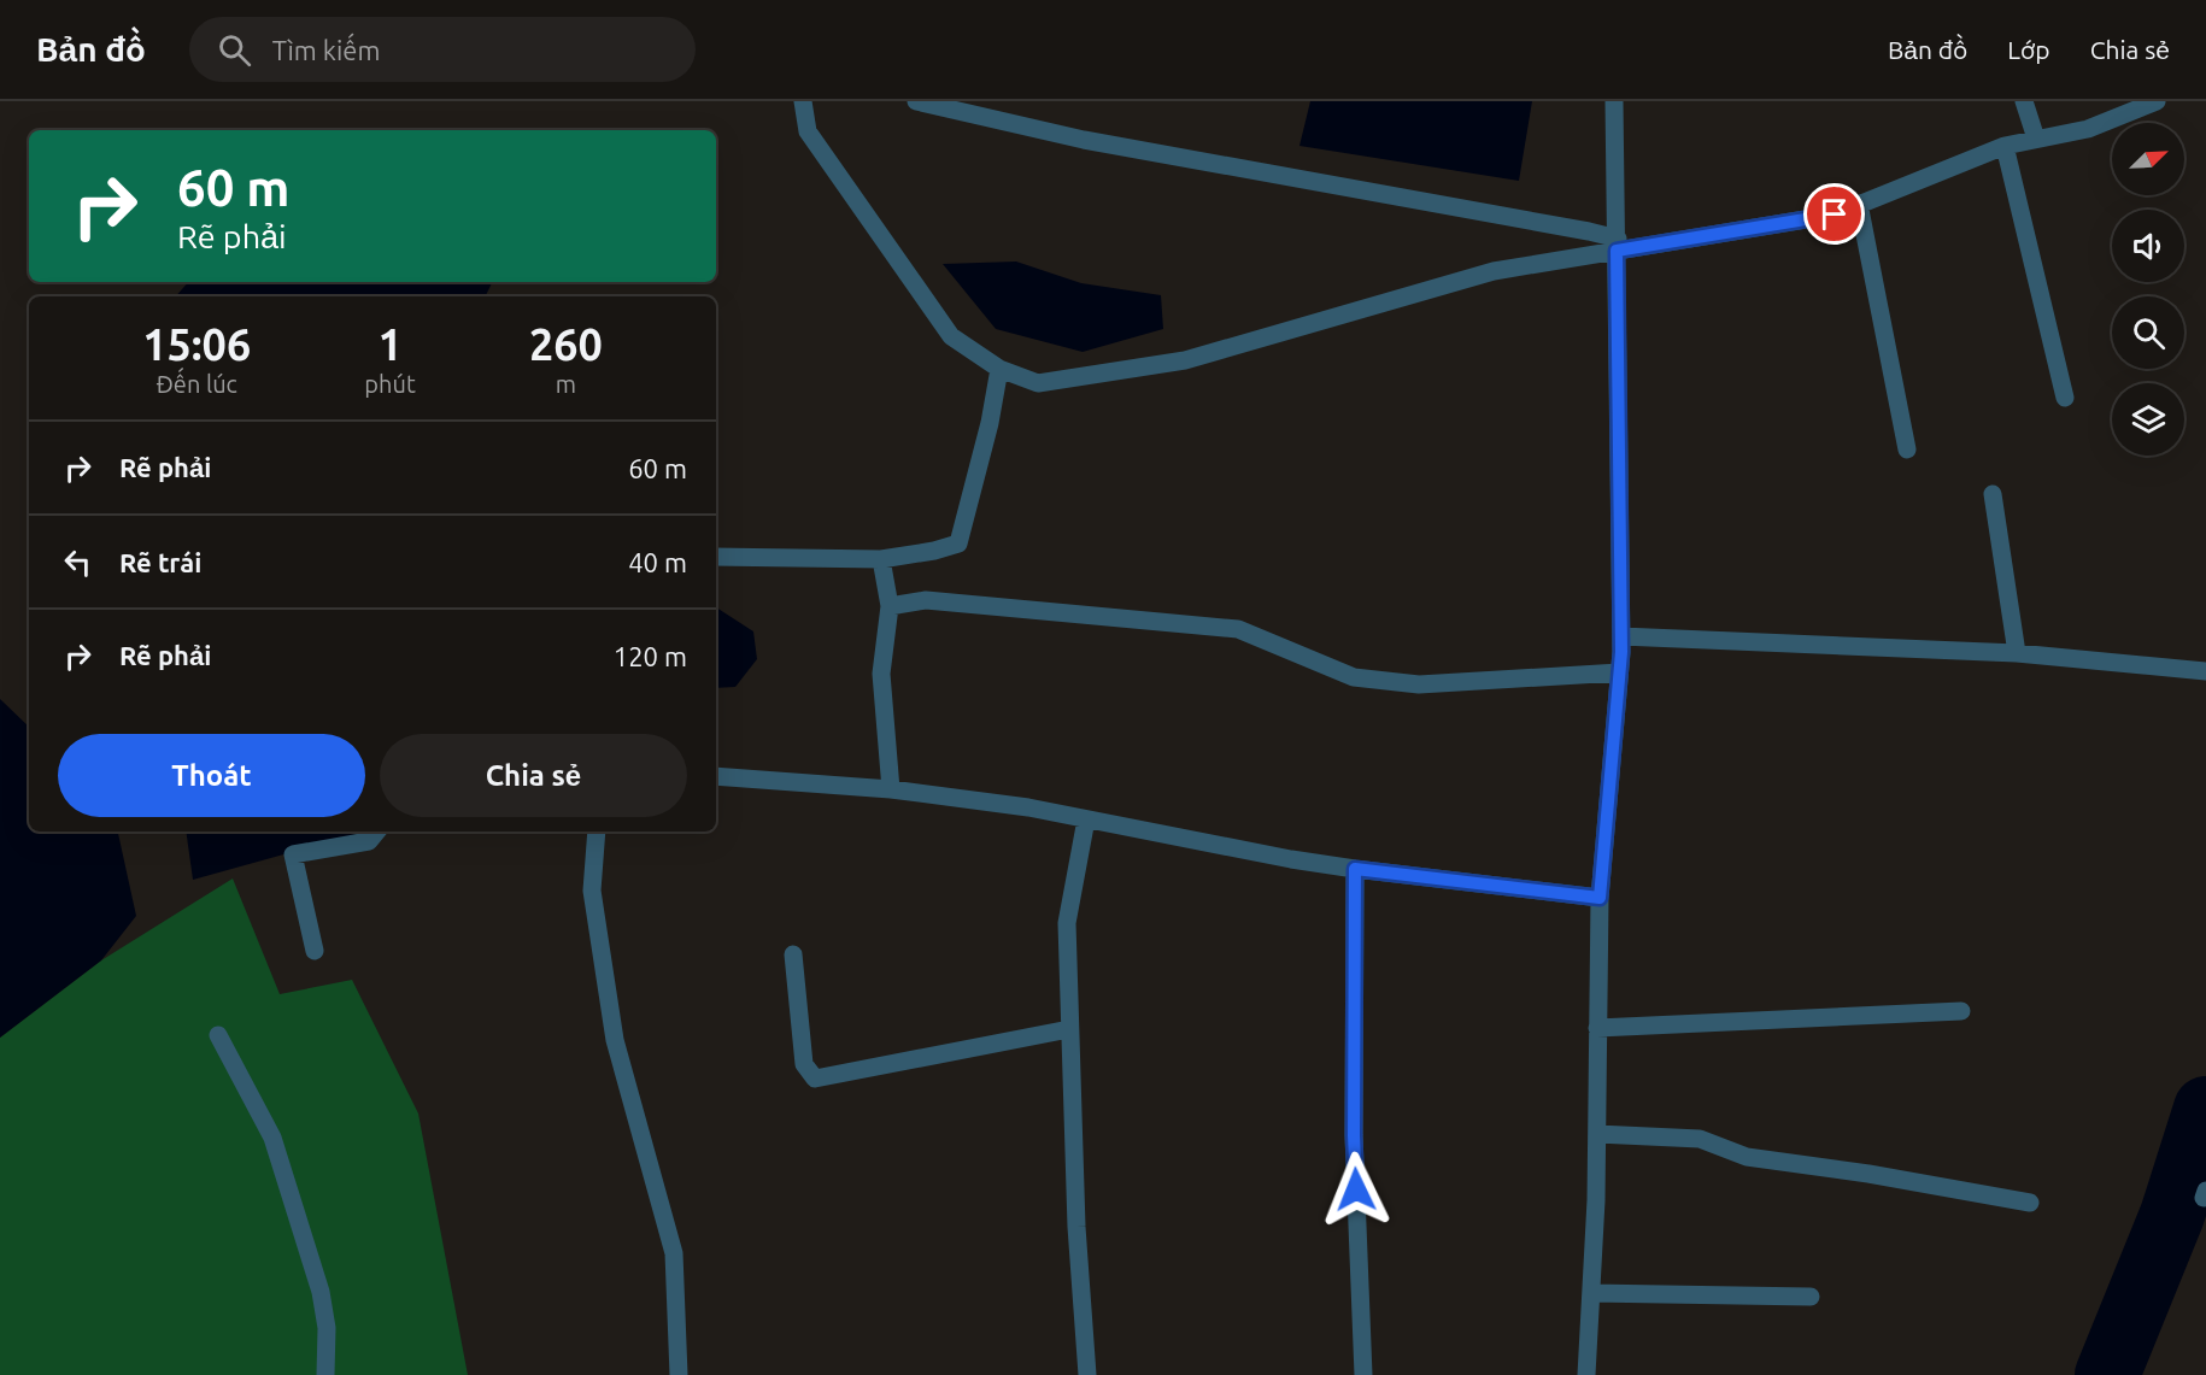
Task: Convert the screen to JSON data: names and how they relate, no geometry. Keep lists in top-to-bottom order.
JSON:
{
  "north": "top right",
  "page": {
    "header": "Bản đồ",
    "search": "Tìm kiếm",
    "nav": ["Bản đồ", "Lớp", "Chia sẻ"],
    "turn": ["60 m", "Rẽ phải"],
    "eta": [
      "15:06",
      "Đến lúc",
      "1",
      "phút",
      "260",
      "m"
    ],
    "list": [
      {
        "name": "Rẽ phải",
        "value": "60 m"
      },
      {
        "name": "Rẽ trái",
        "value": "40 m"
      },
      {
        "name": "Rẽ phải",
        "value": "120 m"
      }
    ],
    "buttons": ["Thoát", "Chia sẻ"]
  }
}
